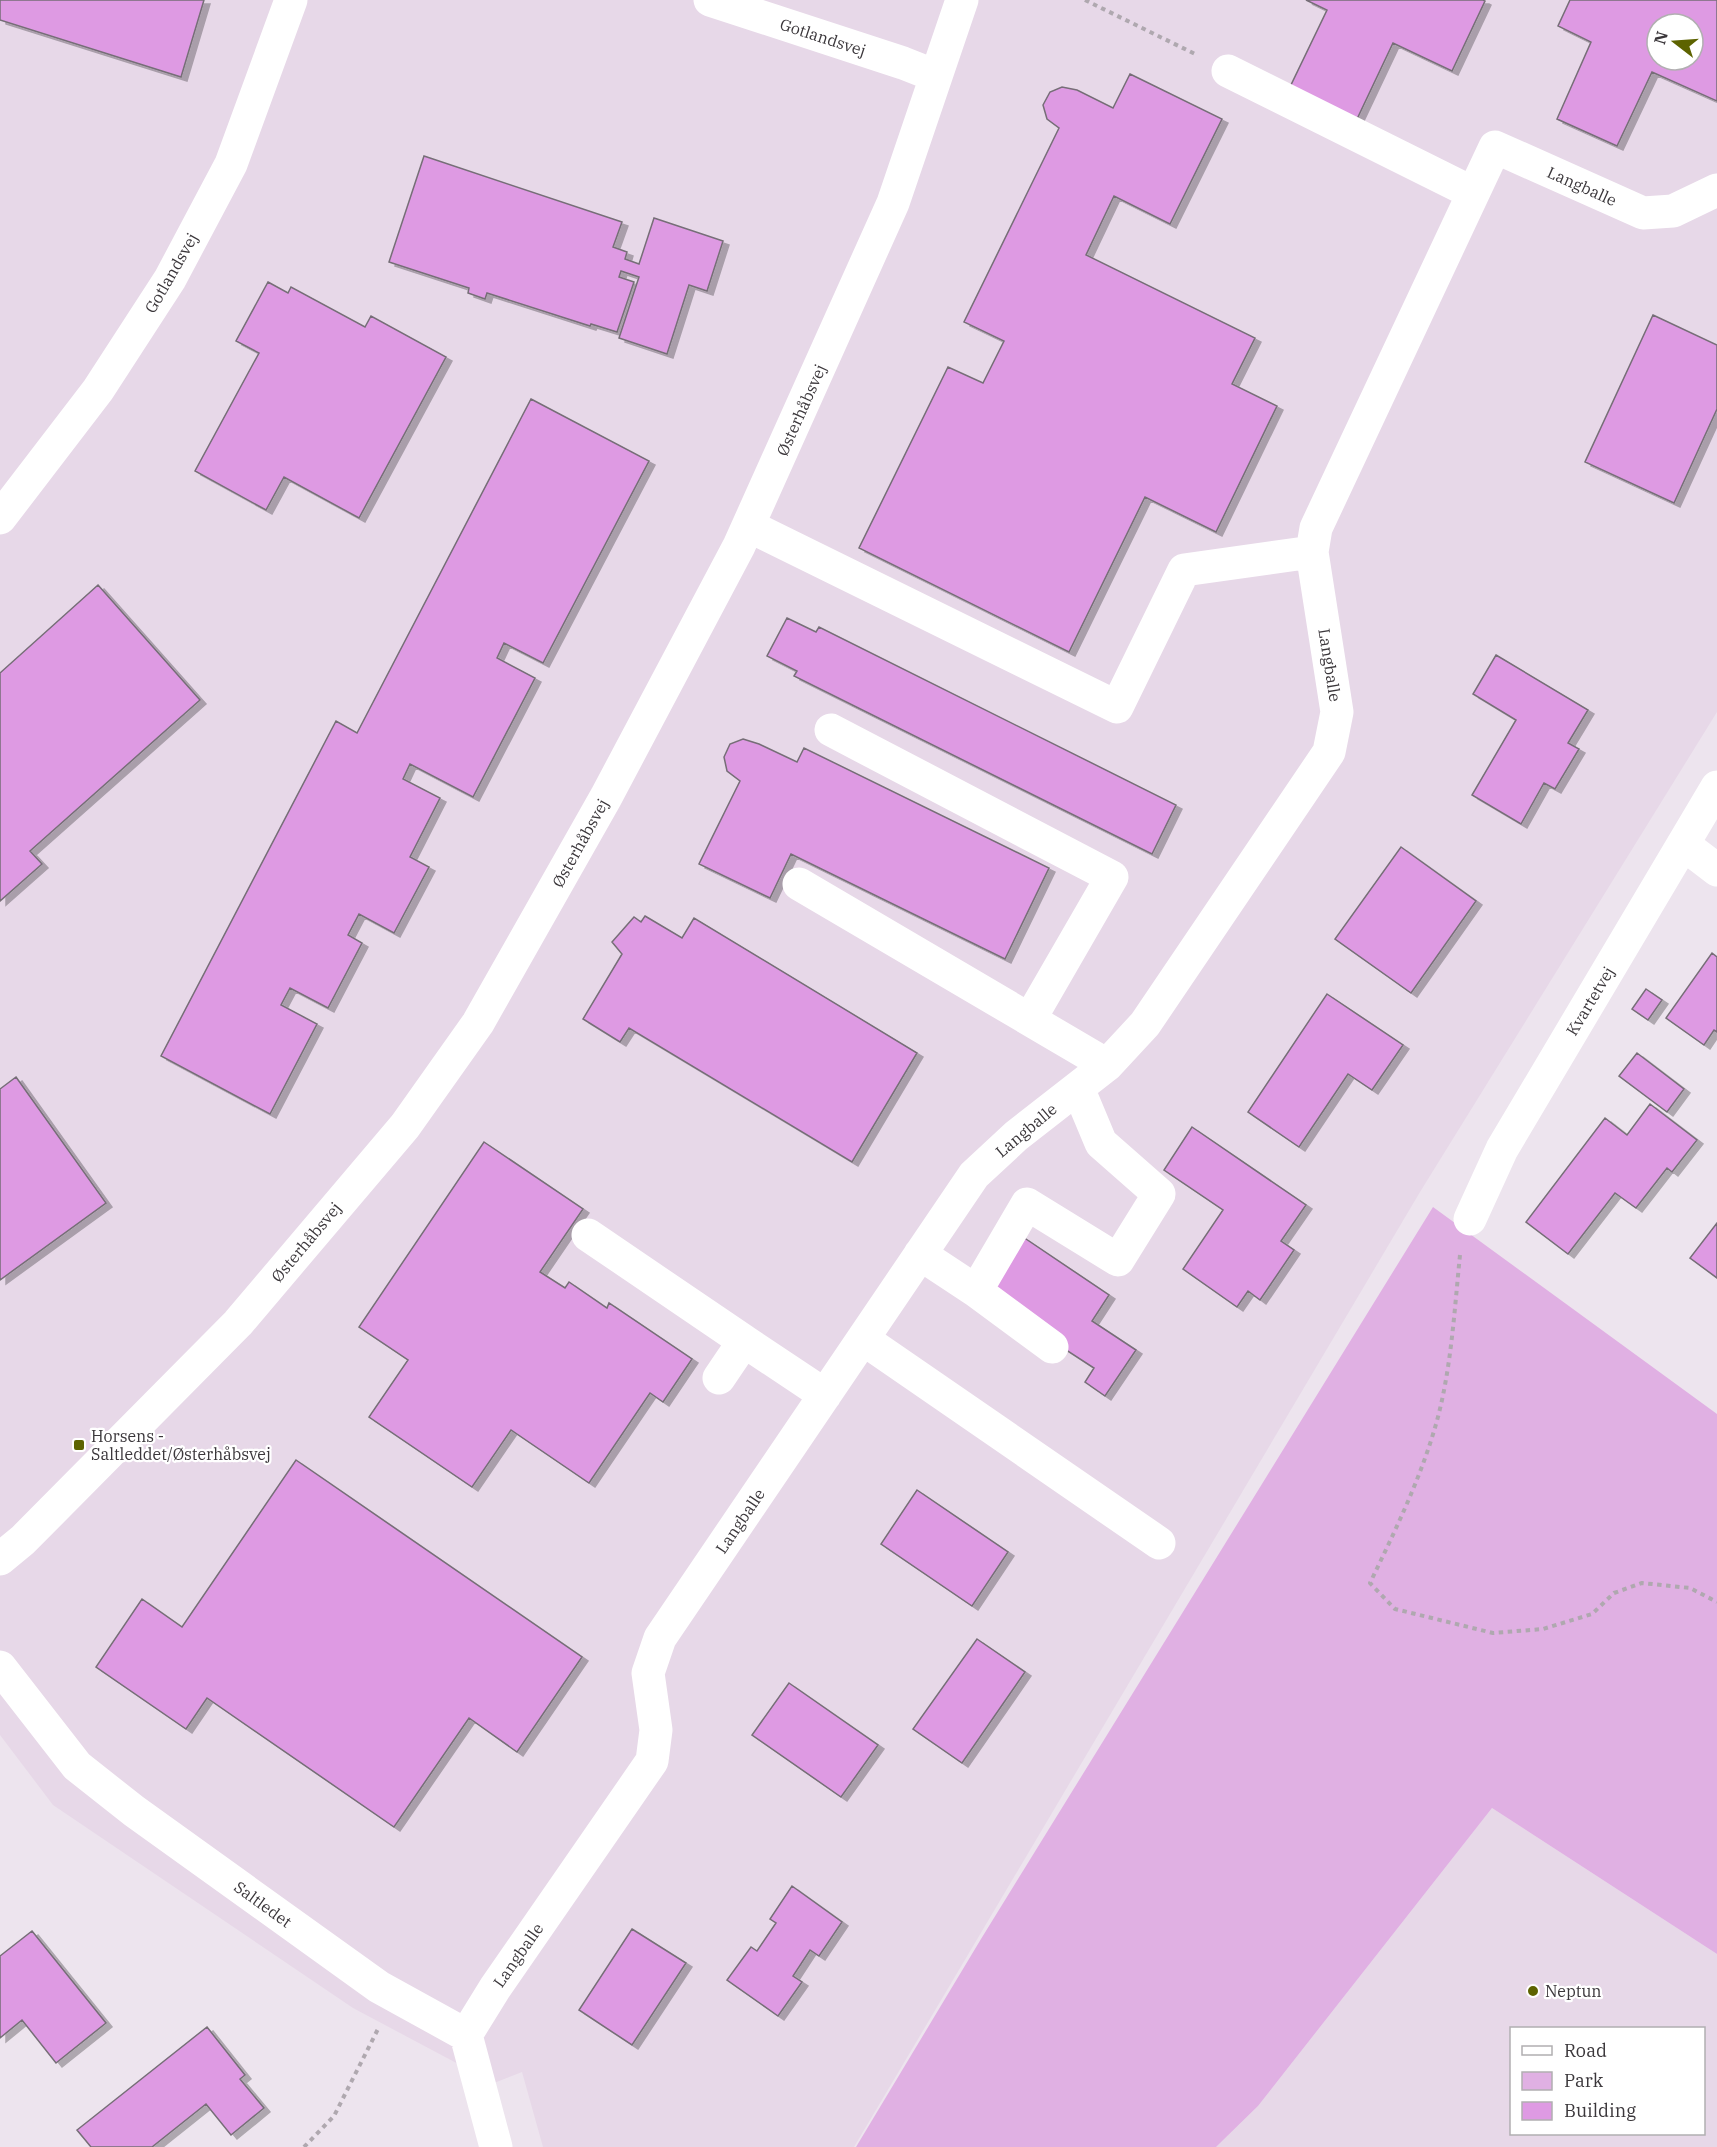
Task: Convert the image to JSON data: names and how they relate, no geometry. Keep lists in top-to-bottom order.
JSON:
{
  "streets": {
    "street": [
      "Gotlandsvej",
      "Langballe",
      "Østerhåbsvej",
      "Kvartetvej",
      "Saltledet"
    ]
  },
  "crossings": [
    ["Gotlandsvej", "Østerhåbsvej"],
    ["Langballe", "Saltledet"]
  ],
  "places": {
    "transit": ["Horsens - Saltleddet/Østerhåbsvej"],
    "other": ["Neptun"]
  },
  "legend": ["Road", "Park", "Building"],
  "north": "left"
}
